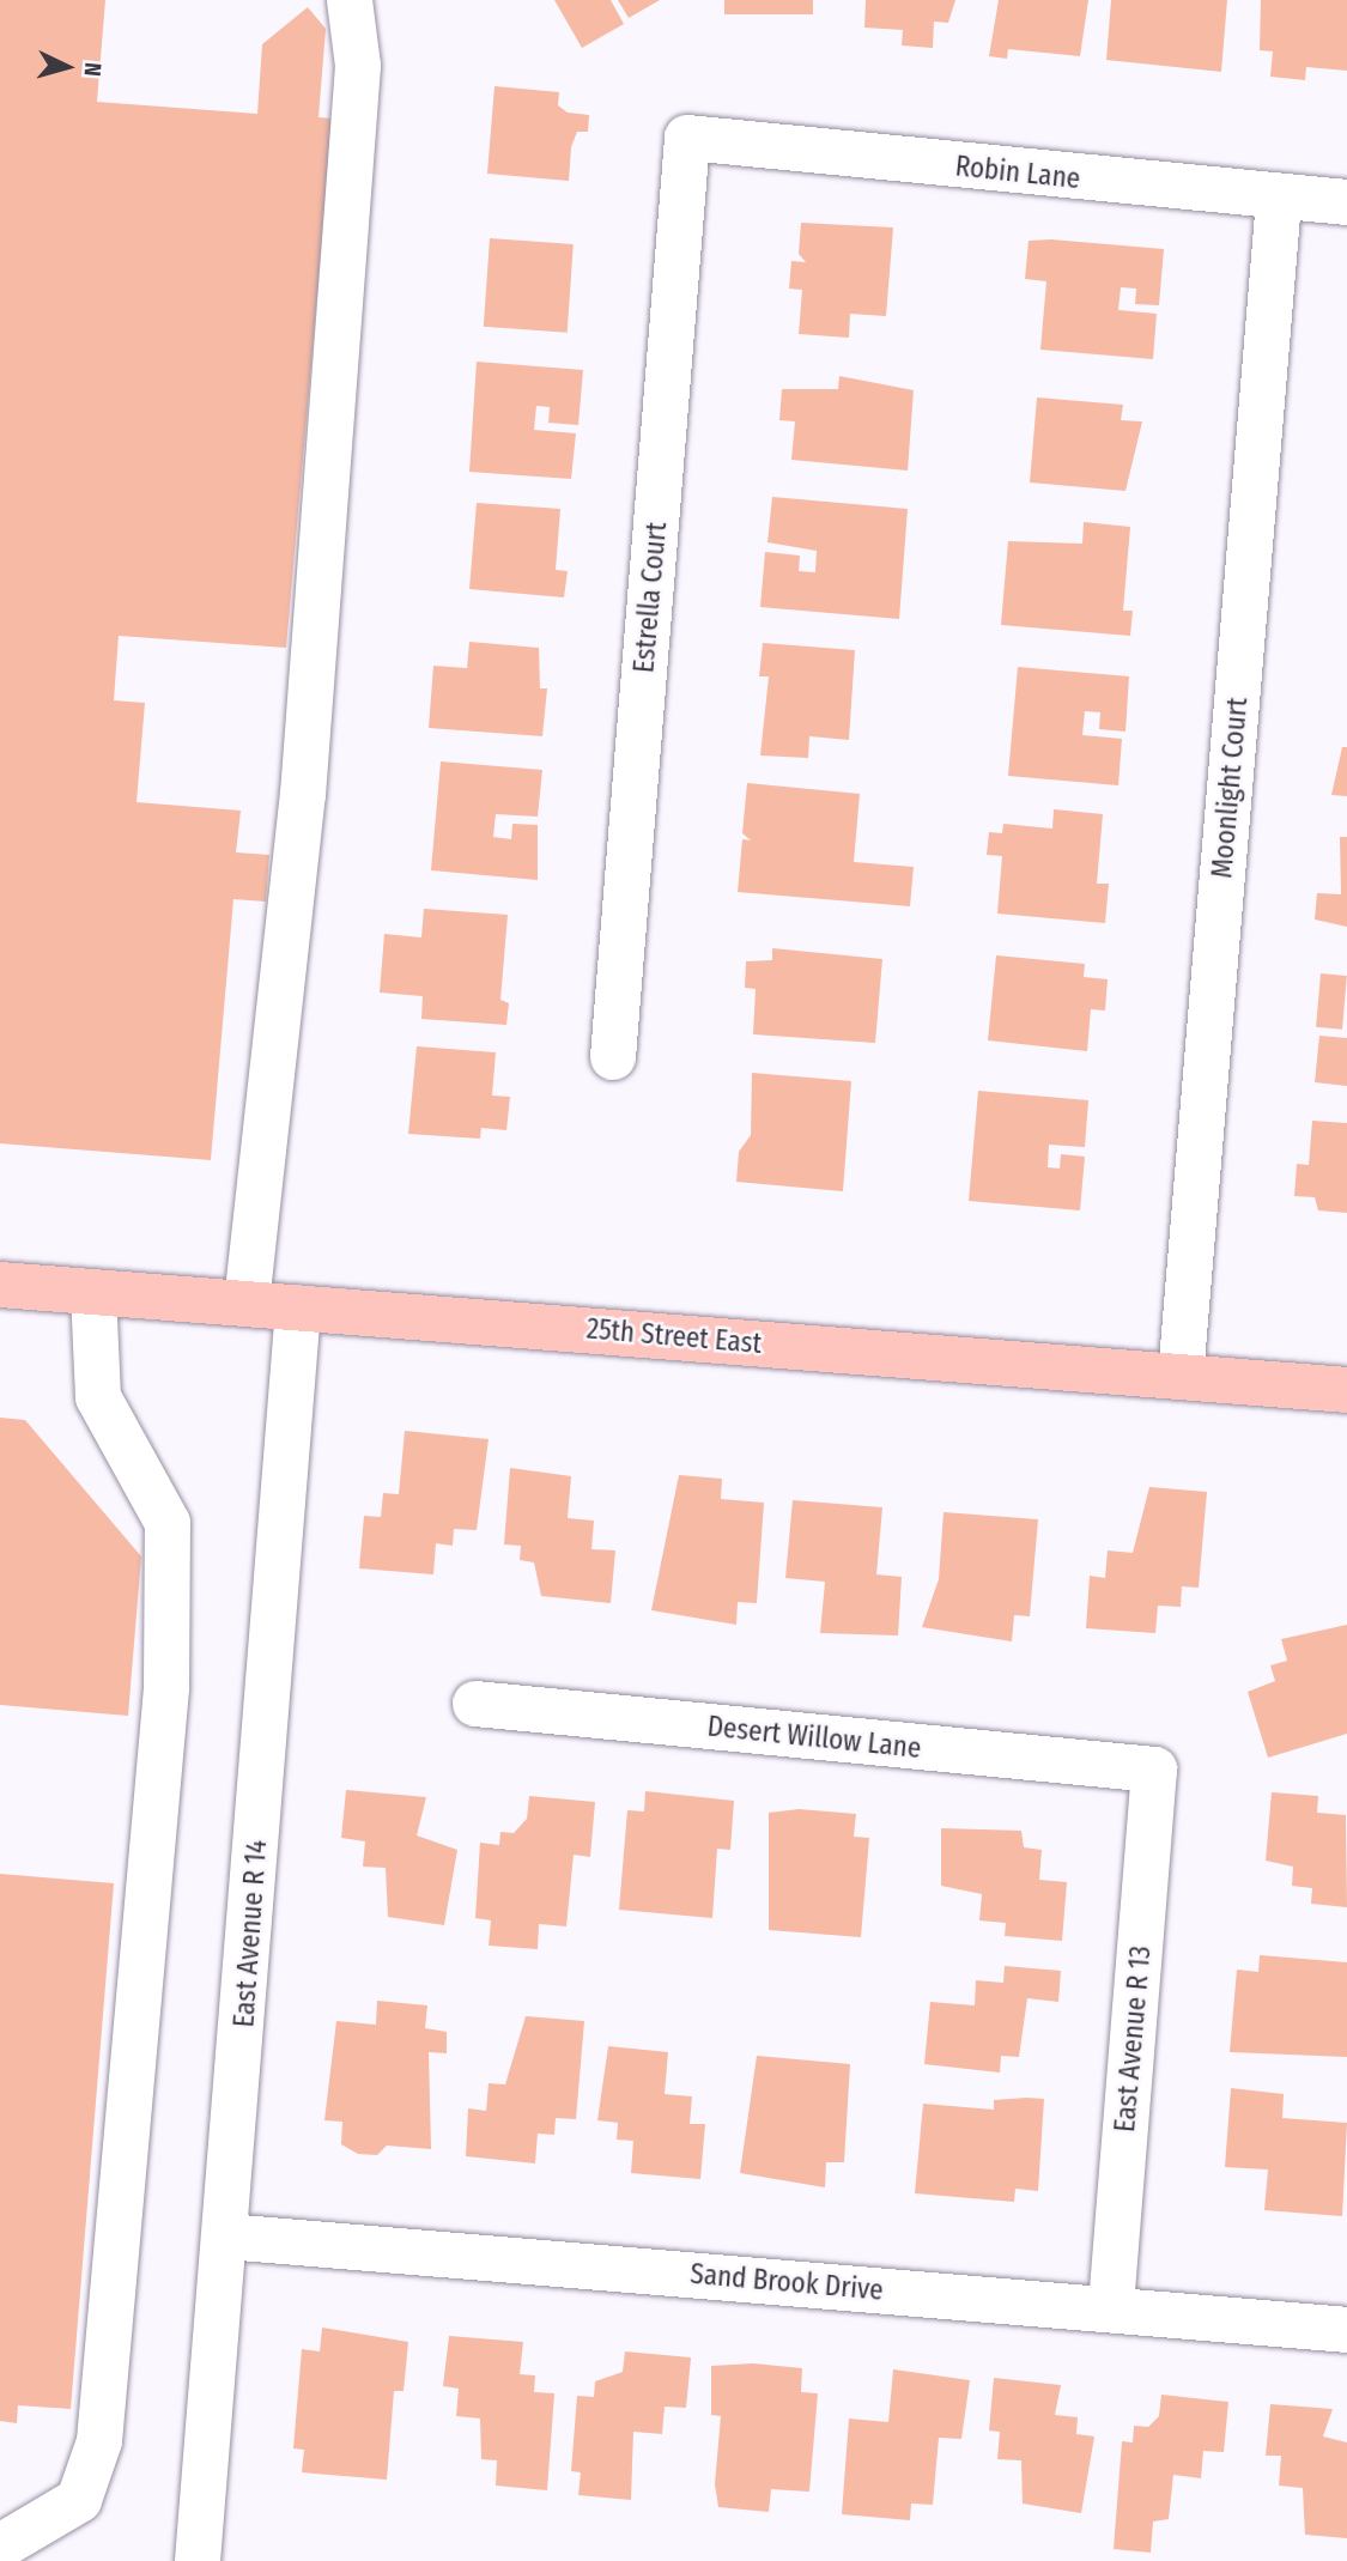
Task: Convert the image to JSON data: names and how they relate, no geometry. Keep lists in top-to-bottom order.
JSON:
{
  "streets": {
    "main road": ["25th Street East"],
    "street": [
      "Robin Lane",
      "Estrella Court",
      "Moonlight Court",
      "Desert Willow Lane",
      "East Avenue R 14",
      "East Avenue R 13",
      "Sand Brook Drive"
    ]
  },
  "crossings": [
    ["Robin Lane", "Estrella Court"],
    ["Robin Lane", "Moonlight Court"],
    ["Moonlight Court", "25th Street East"],
    ["25th Street East", "East Avenue R 14"],
    ["Desert Willow Lane", "East Avenue R 13"],
    ["East Avenue R 14", "Sand Brook Drive"],
    ["East Avenue R 13", "Sand Brook Drive"]
  ],
  "north": "right"
}
